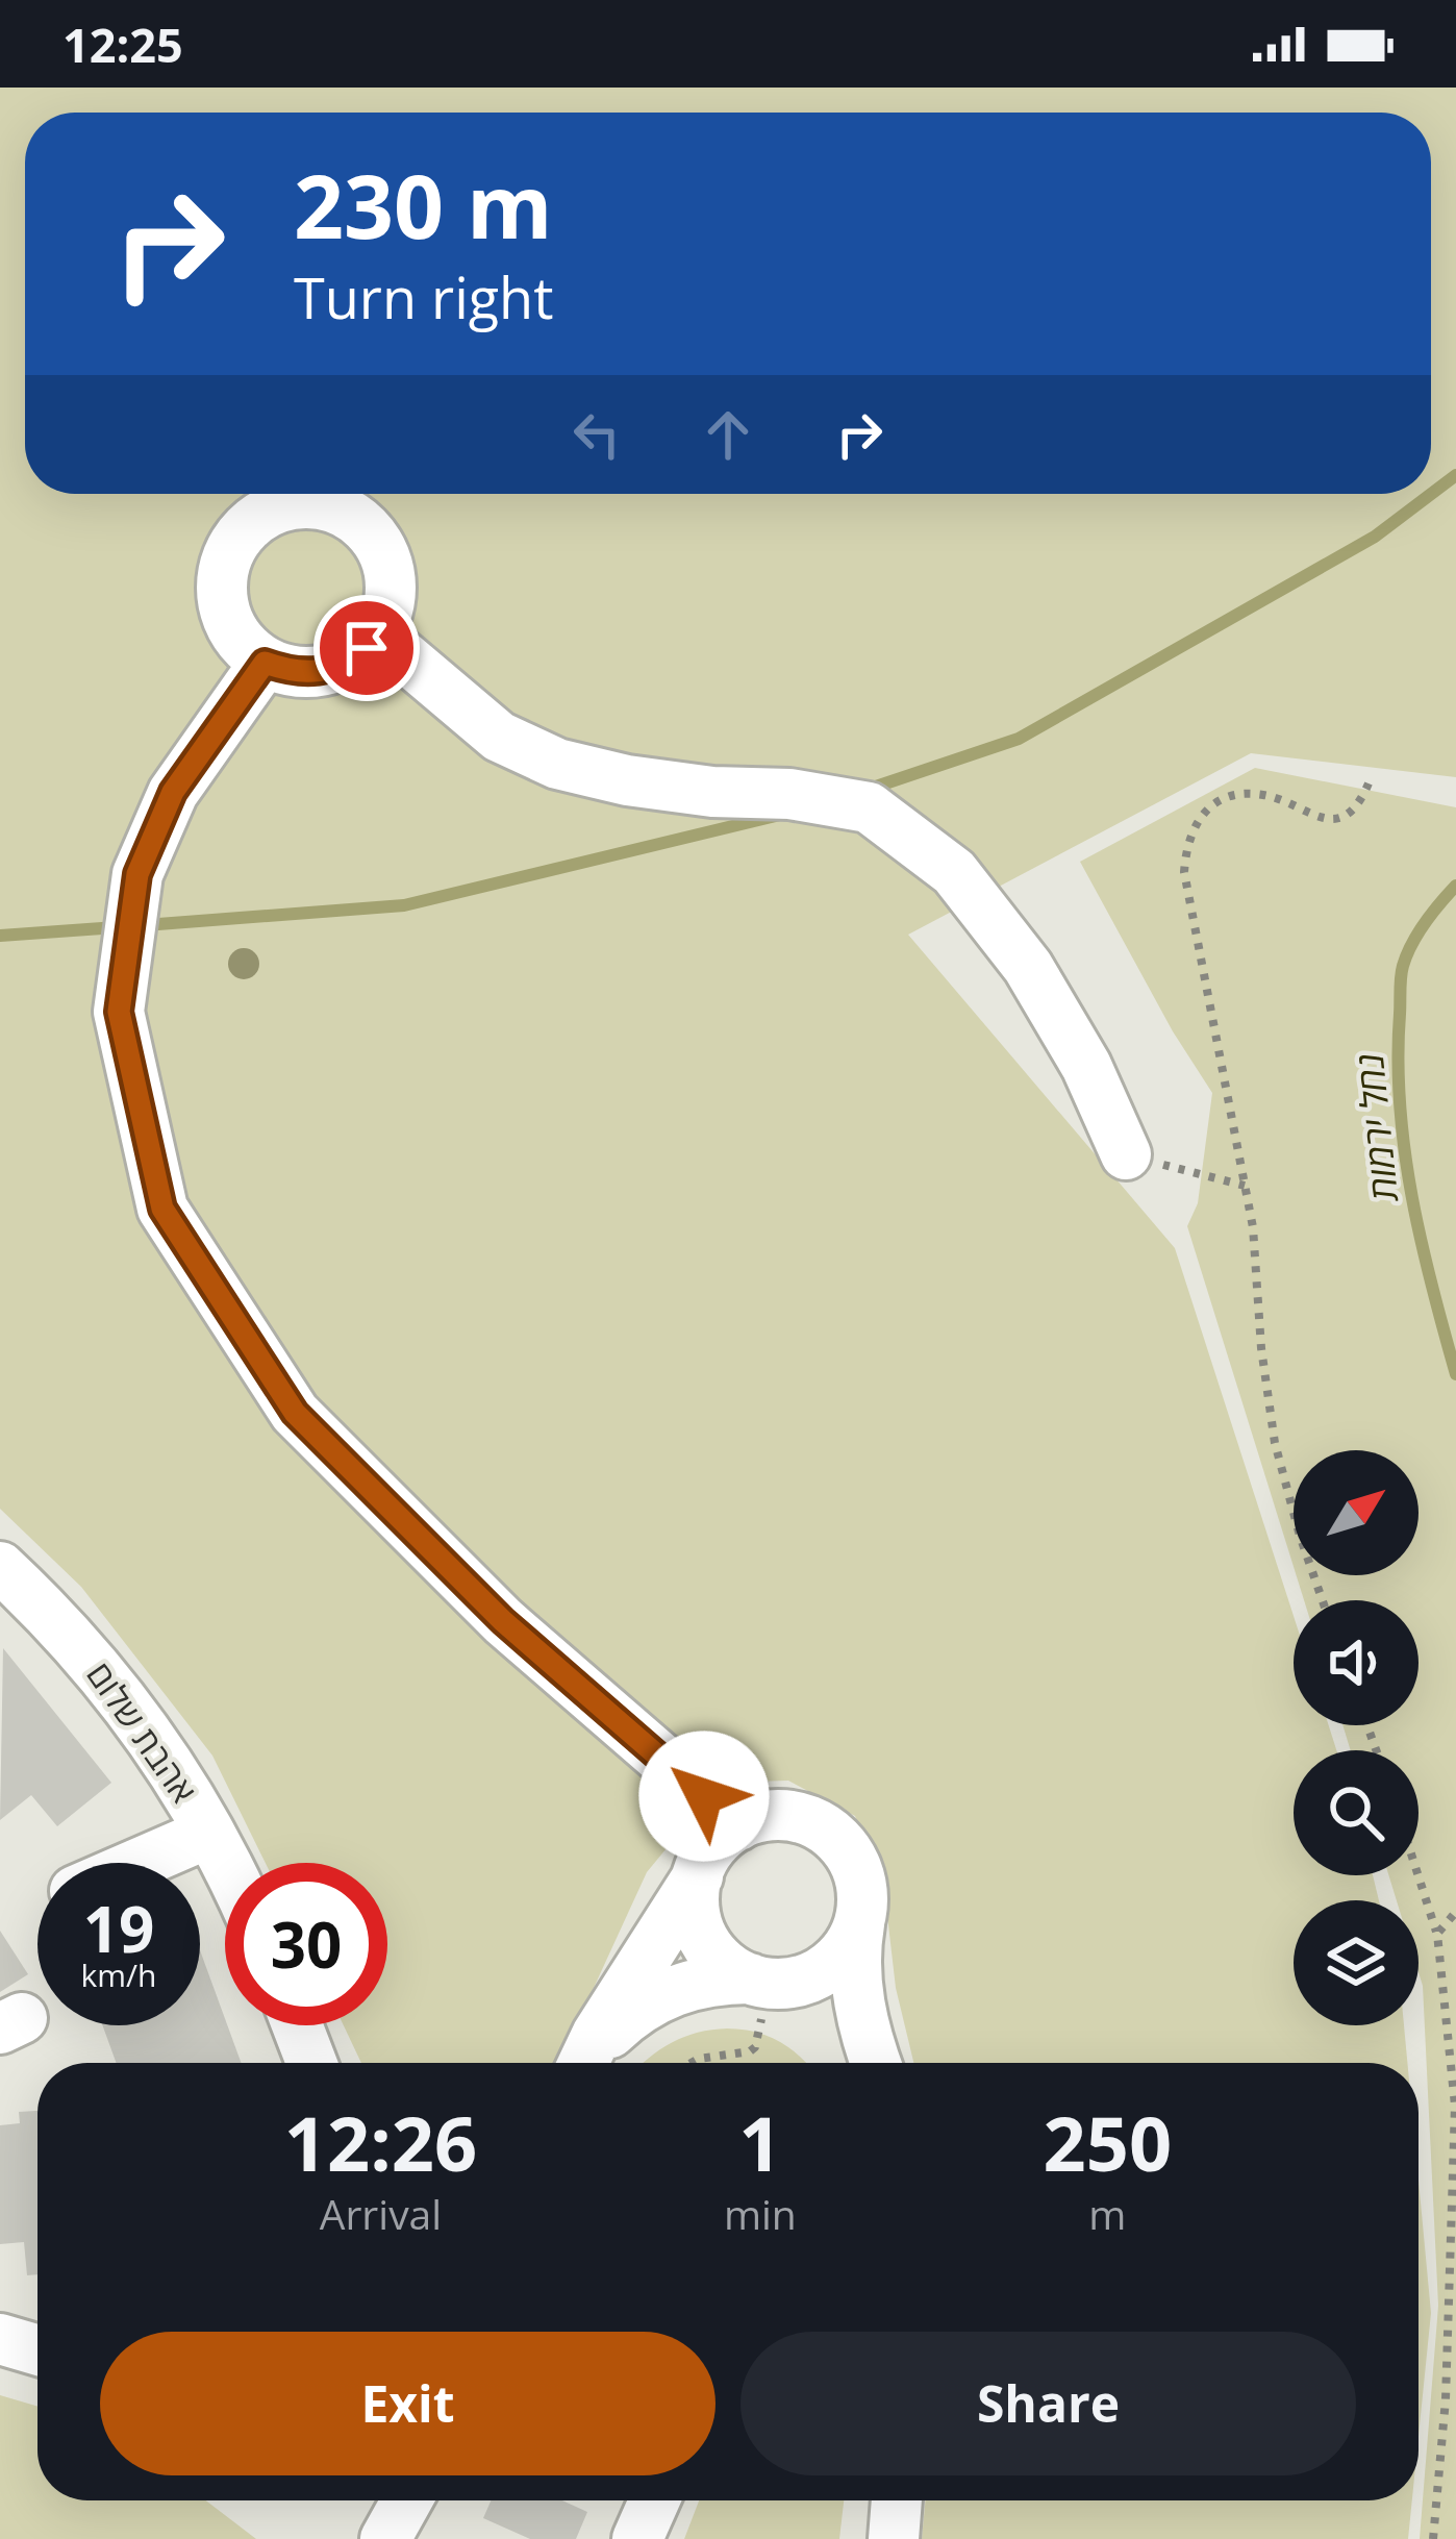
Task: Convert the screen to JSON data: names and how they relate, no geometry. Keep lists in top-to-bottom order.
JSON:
{
  "streets": {
    "street": ["אהבת שלום"]
  },
  "water": ["נחל ירמות"],
  "north": "top right",
  "page": {
    "status": "12:25",
    "turn": ["230 m", "Turn right"],
    "speed": "19 km/h",
    "limit": "30",
    "eta": [
      "12:26",
      "Arrival",
      "1",
      "min",
      "250",
      "m"
    ],
    "buttons": ["Exit", "Share"]
  }
}
